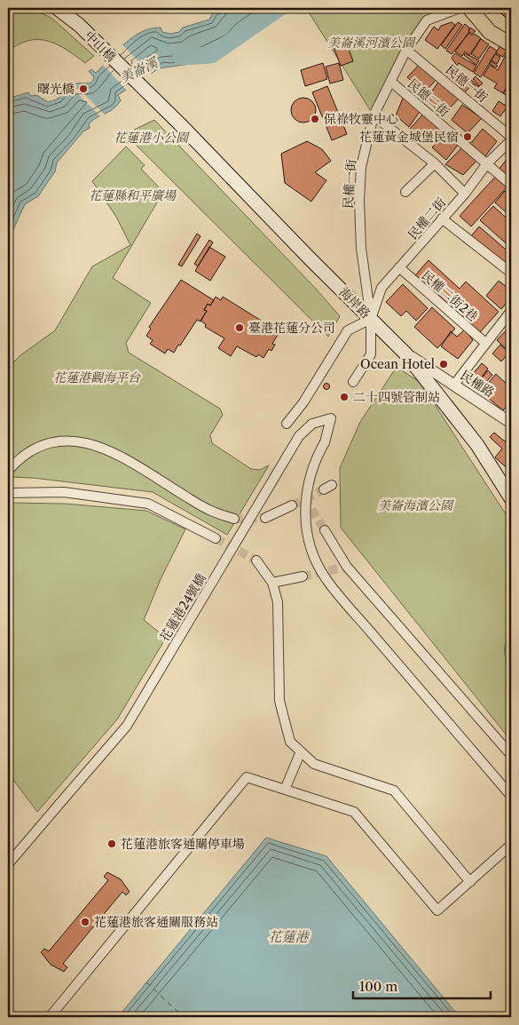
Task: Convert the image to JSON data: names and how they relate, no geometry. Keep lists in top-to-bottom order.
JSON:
{
  "streets": {
    "main road": ["中山橋", "海岸路"],
    "street": [
      "民德一街",
      "民德二街",
      "民權一街",
      "民權二街",
      "民權二街2巷",
      "民權路",
      "花蓮港24號橋"
    ]
  },
  "crossings": [
    ["中山橋", "海岸路"],
    ["民德一街", "民權一街"],
    ["民德二街", "民權一街"],
    ["民德二街", "民權二街"],
    ["民權一街", "民權二街"],
    ["民權一街", "海岸路"],
    ["民權二街", "民權二街2巷"],
    ["民權二街", "海岸路"],
    ["海岸路", "民權路"]
  ],
  "water": ["美崙溪", "花蓮港"],
  "parks": [
    "美崙溪河濱公園",
    "花蓮港小公園",
    "花蓮縣和平廣場",
    "花蓮港觀海平台",
    "美崙海濱公園"
  ],
  "places": [
    "曙光橋",
    "保祿牧靈中心",
    "花蓮黃金城堡民宿",
    "臺港花蓮分公司",
    "Ocean Hotel",
    "二十四號管制站",
    "花蓮港旅客通關停車場",
    "花蓮港旅客通關服務站"
  ],
  "scale_bar": "100 m"
}
